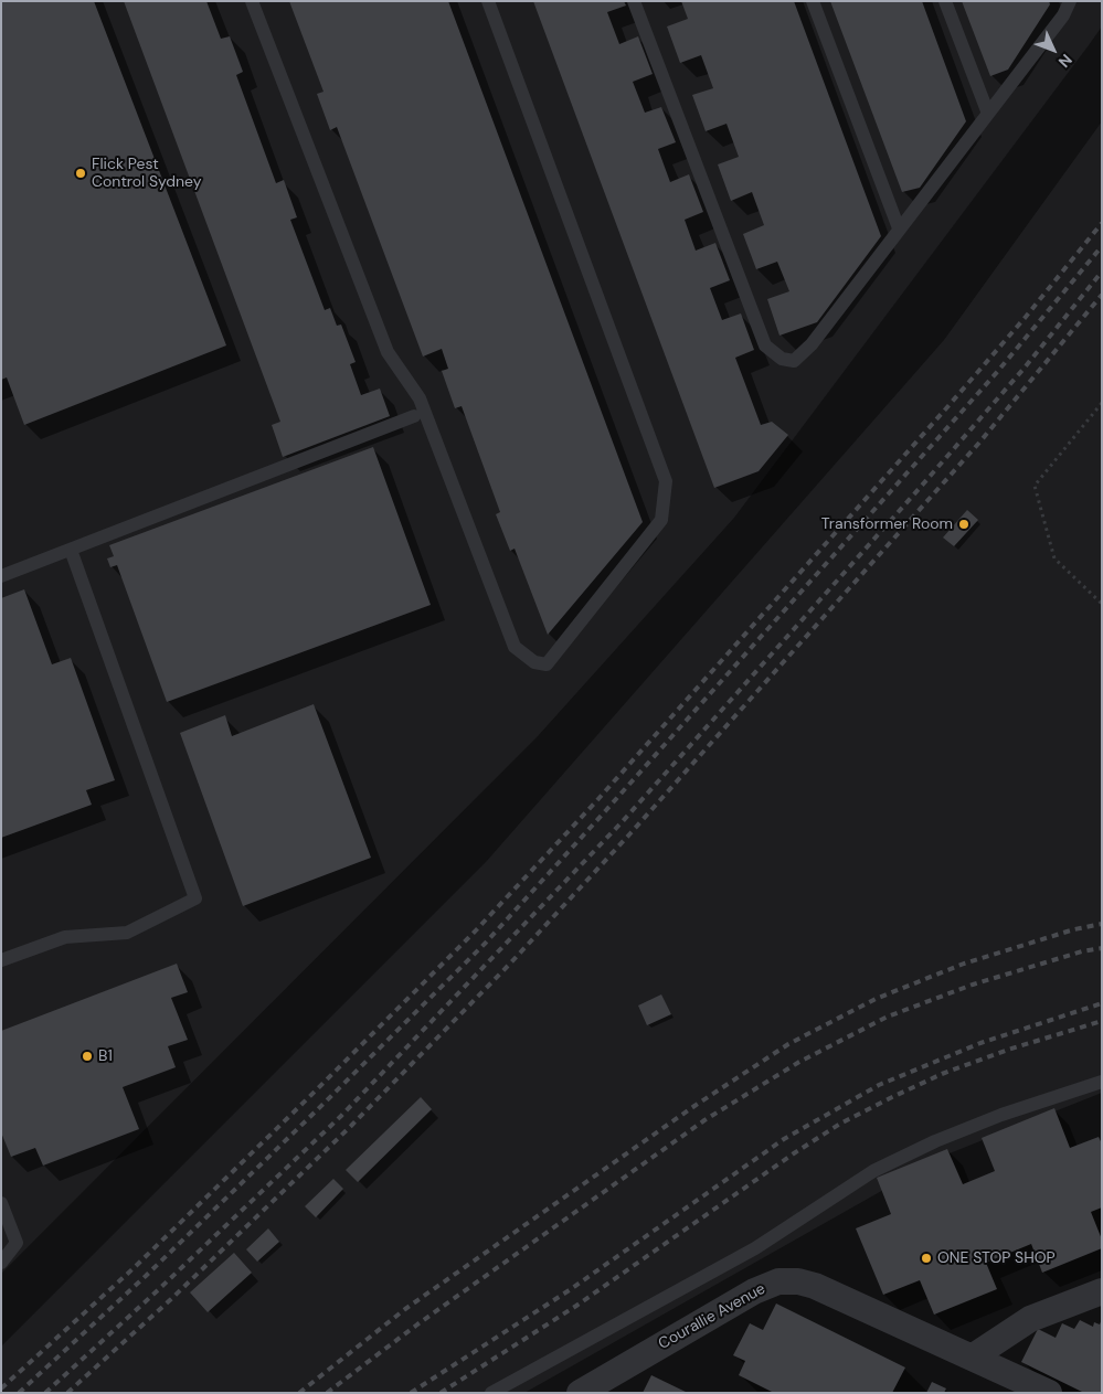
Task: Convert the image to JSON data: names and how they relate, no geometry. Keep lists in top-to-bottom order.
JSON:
{
  "streets": {
    "street": ["Courallie Avenue"]
  },
  "places": [
    "Flick Pest Control Sydney",
    "Transformer Room",
    "B1",
    "ONE STOP SHOP"
  ],
  "north": "bottom right"
}
